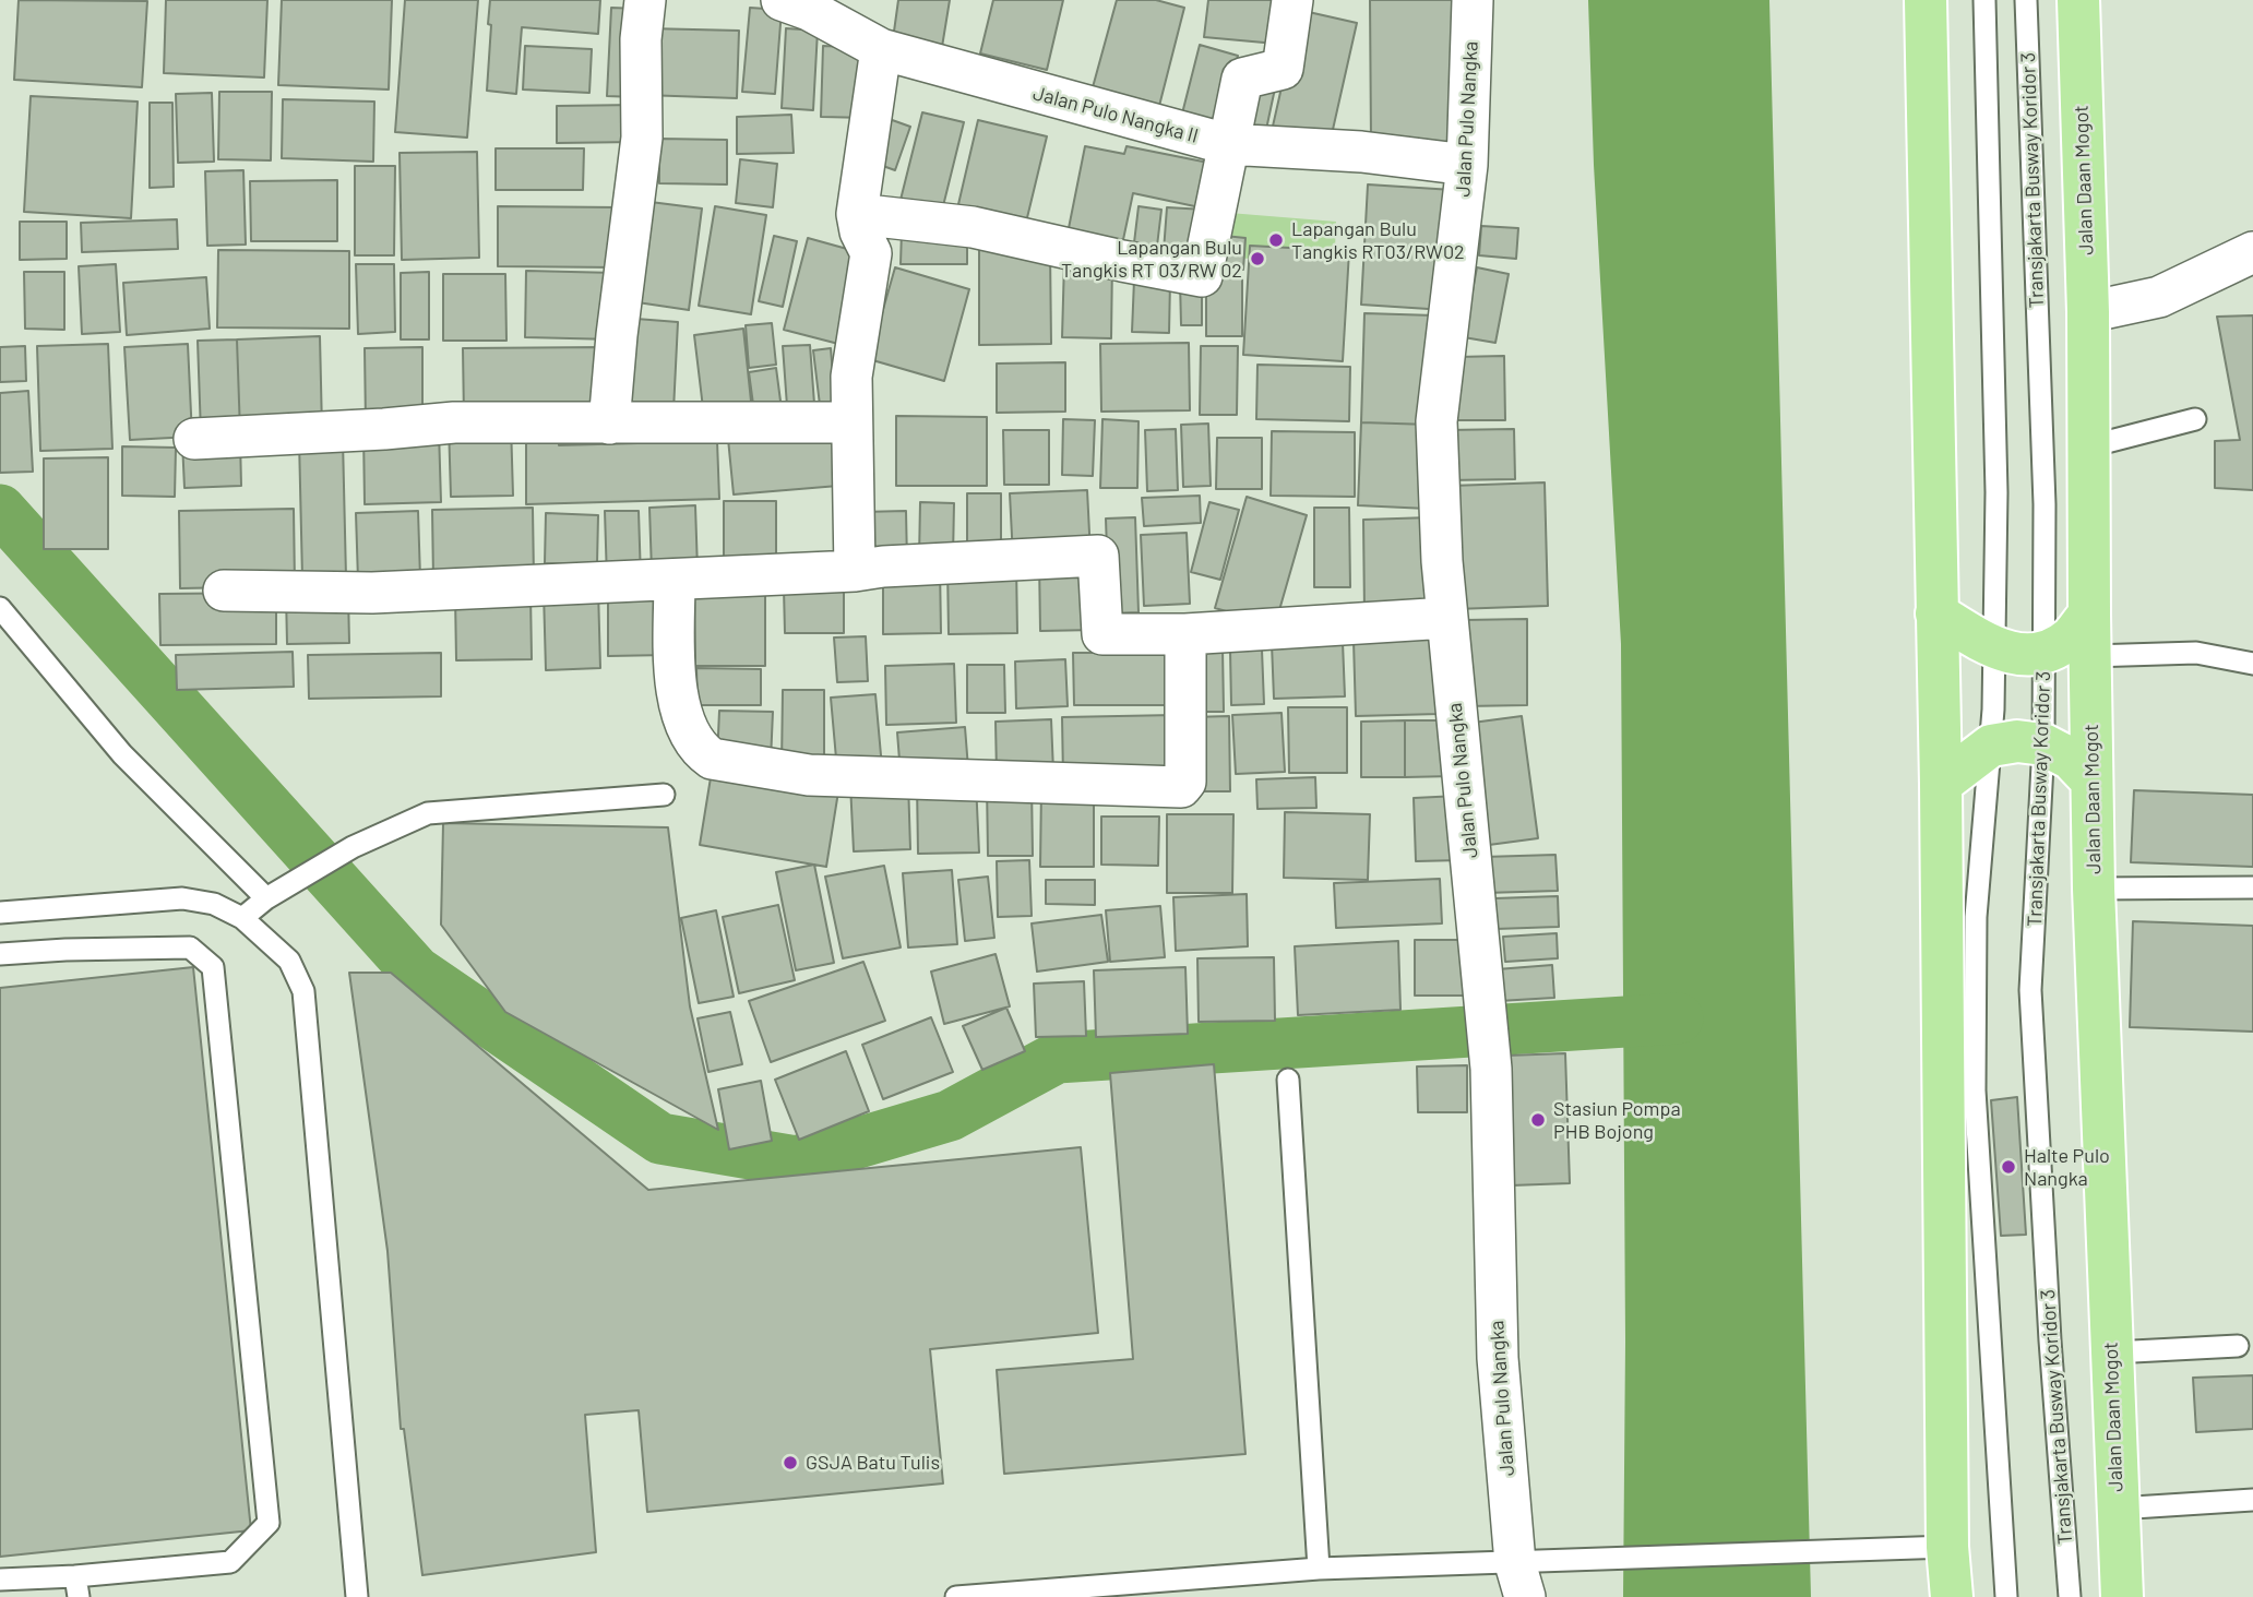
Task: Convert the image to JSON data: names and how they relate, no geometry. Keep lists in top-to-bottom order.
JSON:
{
  "streets": {
    "highway": ["Jalan Daan Mogot"],
    "street": ["Jalan Pulo Nangka II", "Jalan Pulo Nangka"],
    "lane": ["Transjakarta Busway Koridor 3"]
  },
  "crossings": [
    ["Jalan Pulo Nangka II", "Jalan Pulo Nangka"]
  ],
  "places": [
    "Lapangan Bulu Tangkis RT03/RW02",
    "Lapangan Bulu Tangkis RT 03/RW 02",
    "Stasiun Pompa PHB Bojong",
    "Halte Pulo Nangka",
    "GSJA Batu Tulis"
  ]
}
